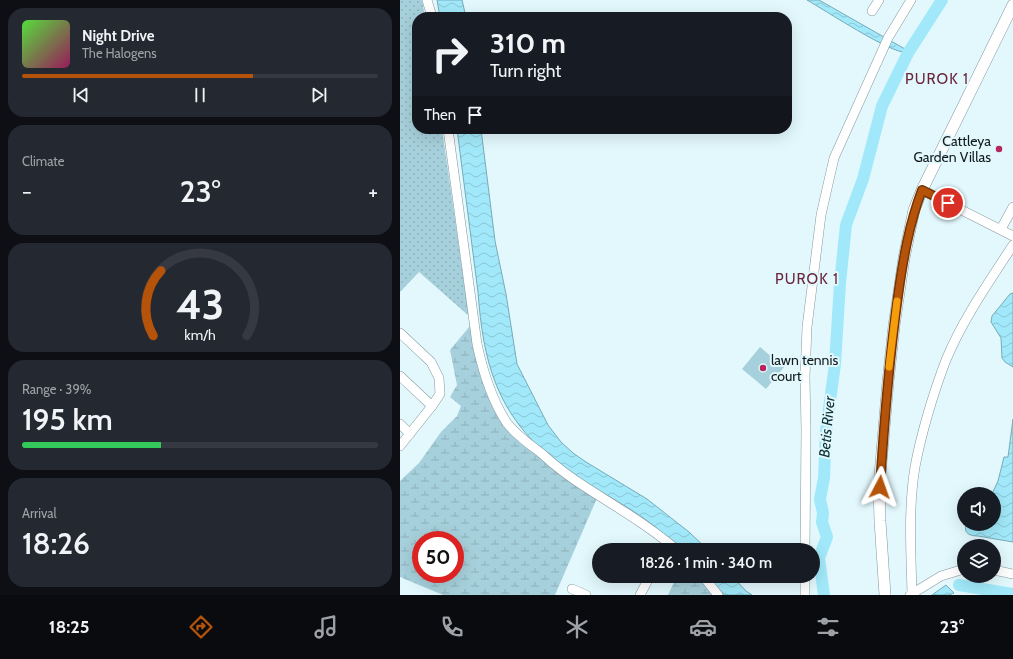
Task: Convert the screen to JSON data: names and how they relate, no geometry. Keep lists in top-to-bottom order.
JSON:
{
  "districts": ["PUROK 1", "PUROK 1"],
  "water": ["Betis River"],
  "places": ["Cattleya Garden Villas", "lawn tennis court"],
  "page": {
    "turn": ["310 m", "Turn right"],
    "song": ["Night Drive", "The Halogens"],
    "then": "Then",
    "tile": [
      "Climate",
      ["Range · 39%", "195 km"],
      ["Arrival", "18:26"]
    ],
    "heat": ["−", "23°", "+"],
    "limit": "50",
    "trip": "18:26 · 1 min · 340 m",
    "tabs": ["18:25", "23°"],
    "gauge": ["43", "km/h"]
  }
}
